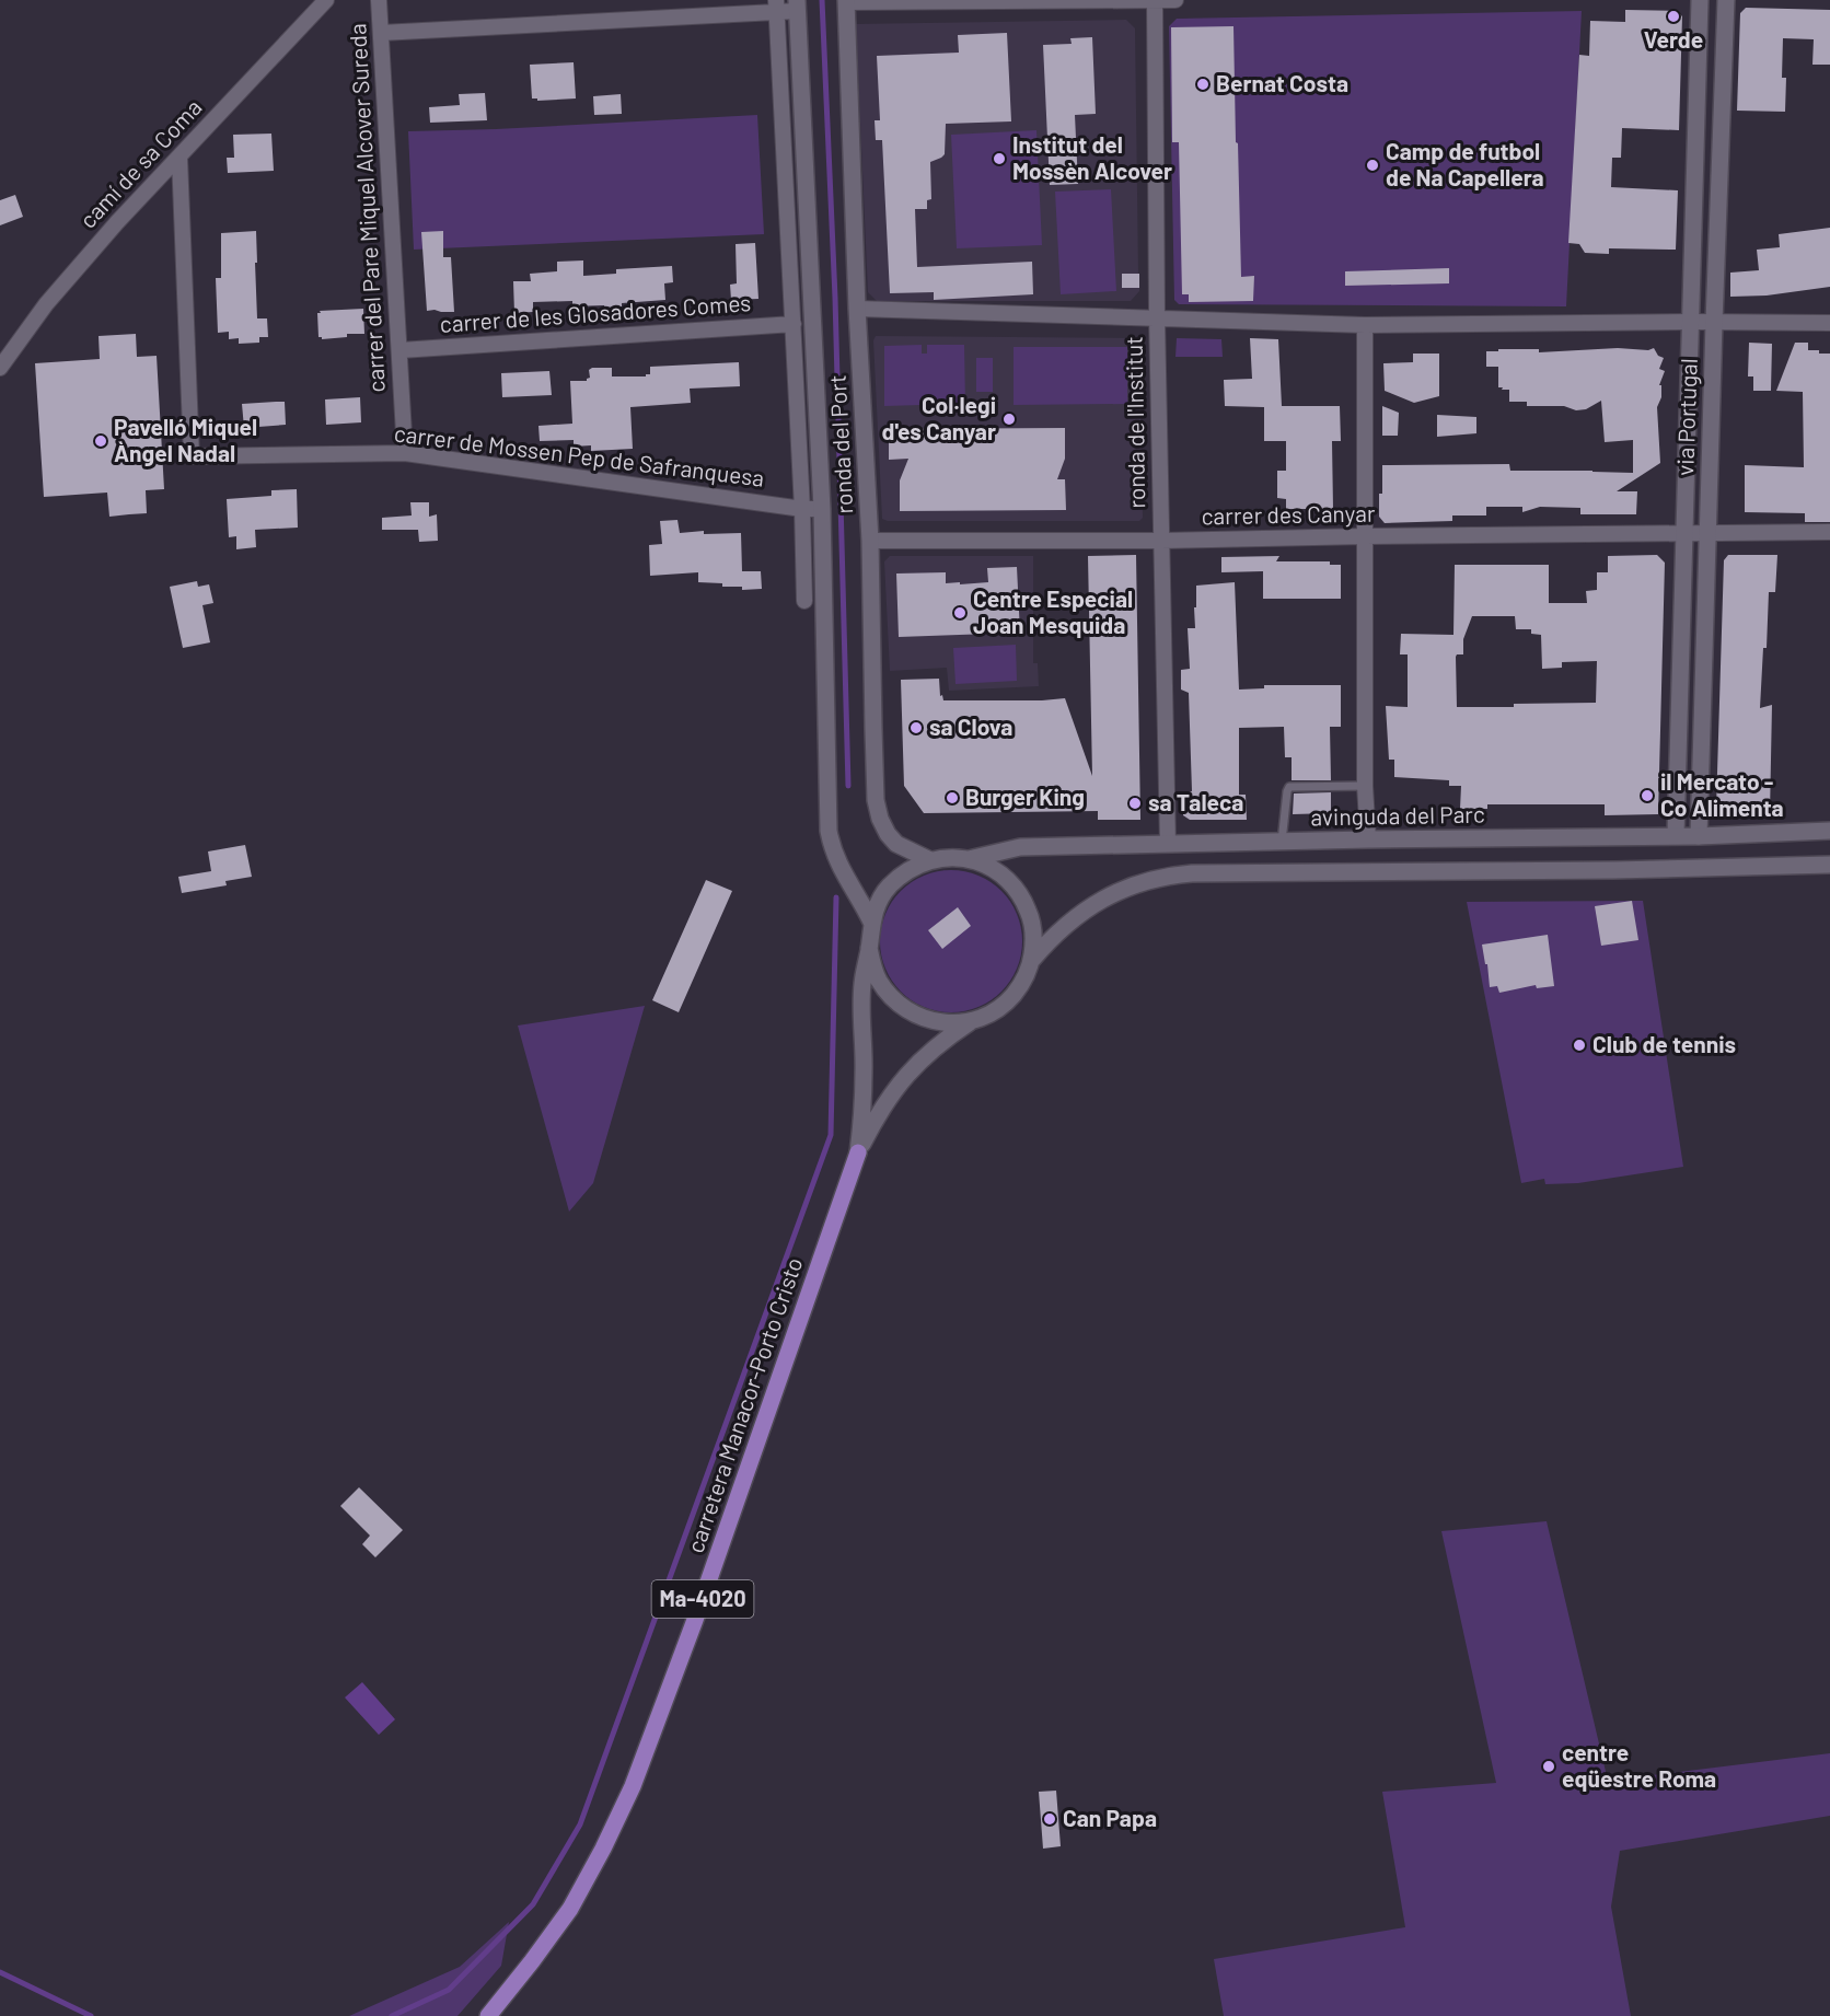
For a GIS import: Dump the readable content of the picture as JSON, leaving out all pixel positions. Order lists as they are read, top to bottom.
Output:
{
  "streets": {
    "main road": [
      "via Portugal",
      "ronda del Port",
      "avinguda del Parc",
      "carretera Manacor-Porto Cristo",
      "Ma-4020"
    ],
    "street": [
      "camí de sa Coma",
      "carrer del Pare Miquel Alcover Sureda",
      "carrer de les Glosadores Comes",
      "ronda de l'Institut",
      "carrer de Mossen Pep de Safranquesa",
      "carrer des Canyar"
    ]
  },
  "crossings": [
    ["camí de sa Coma", "carrer de Mossen Pep de Safranquesa"],
    ["carrer del Pare Miquel Alcover Sureda", "carrer de les Glosadores Comes"],
    ["carrer del Pare Miquel Alcover Sureda", "carrer de Mossen Pep de Safranquesa"],
    ["carrer de les Glosadores Comes", "ronda del Port"],
    ["via Portugal", "carrer des Canyar"],
    ["via Portugal", "avinguda del Parc"],
    ["ronda de l'Institut", "carrer des Canyar"],
    ["ronda de l'Institut", "avinguda del Parc"],
    ["ronda del Port", "carrer de Mossen Pep de Safranquesa"],
    ["ronda del Port", "carrer des Canyar"],
    ["ronda del Port", "avinguda del Parc"],
    ["ronda del Port", "Ma-4020"],
    ["avinguda del Parc", "Ma-4020"],
    ["carretera Manacor-Porto Cristo", "Ma-4020"]
  ],
  "places": [
    "Verde",
    "Bernat Costa",
    "Institut del Mossèn Alcover",
    "Camp de futbol de Na Capellera",
    "Col·legi d'es Canyar",
    "Pavelló Miquel Àngel Nadal",
    "Centre Especial Joan Mesquida",
    "sa Clova",
    "il Mercato - Co Alimenta",
    "Burger King",
    "sa Taleca",
    "Club de tennis",
    "centre eqüestre Roma",
    "Can Papa"
  ]
}
